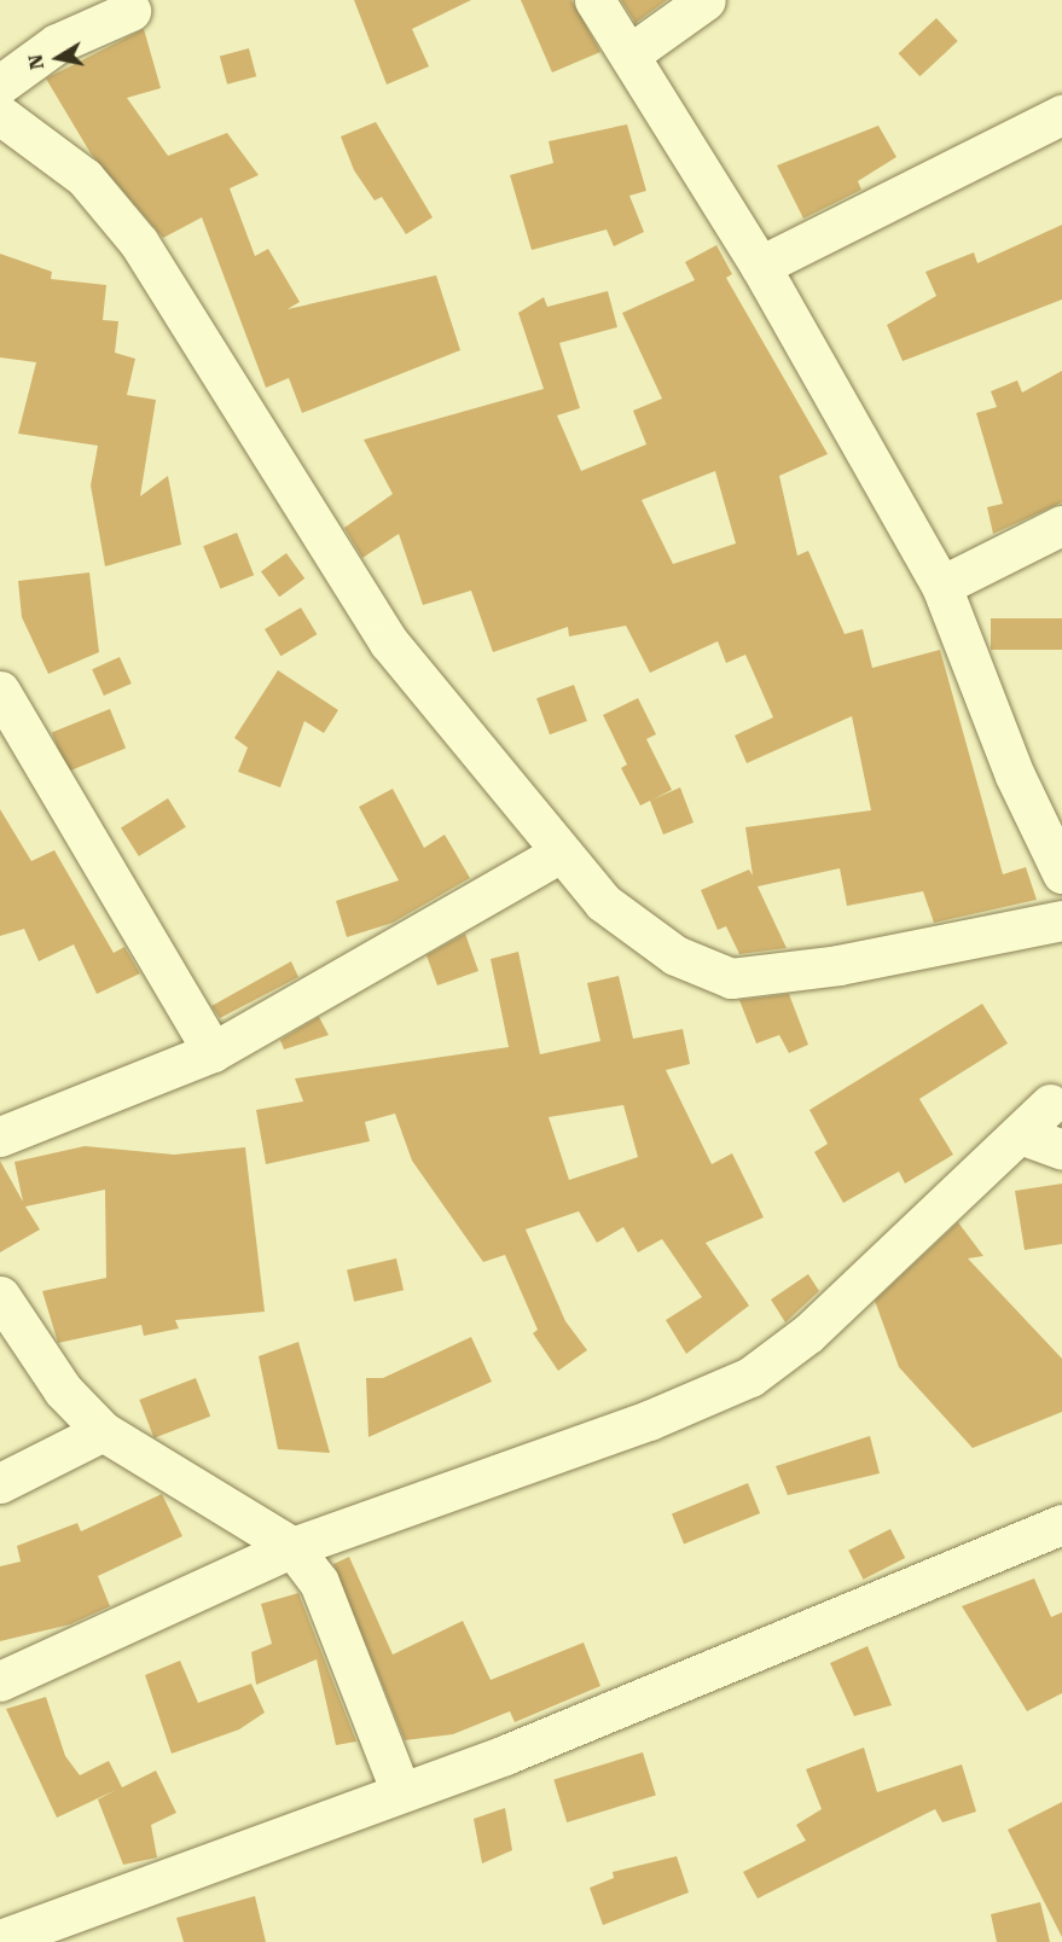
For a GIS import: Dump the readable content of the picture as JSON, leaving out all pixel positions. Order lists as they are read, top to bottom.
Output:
{
  "north": "left"
}
